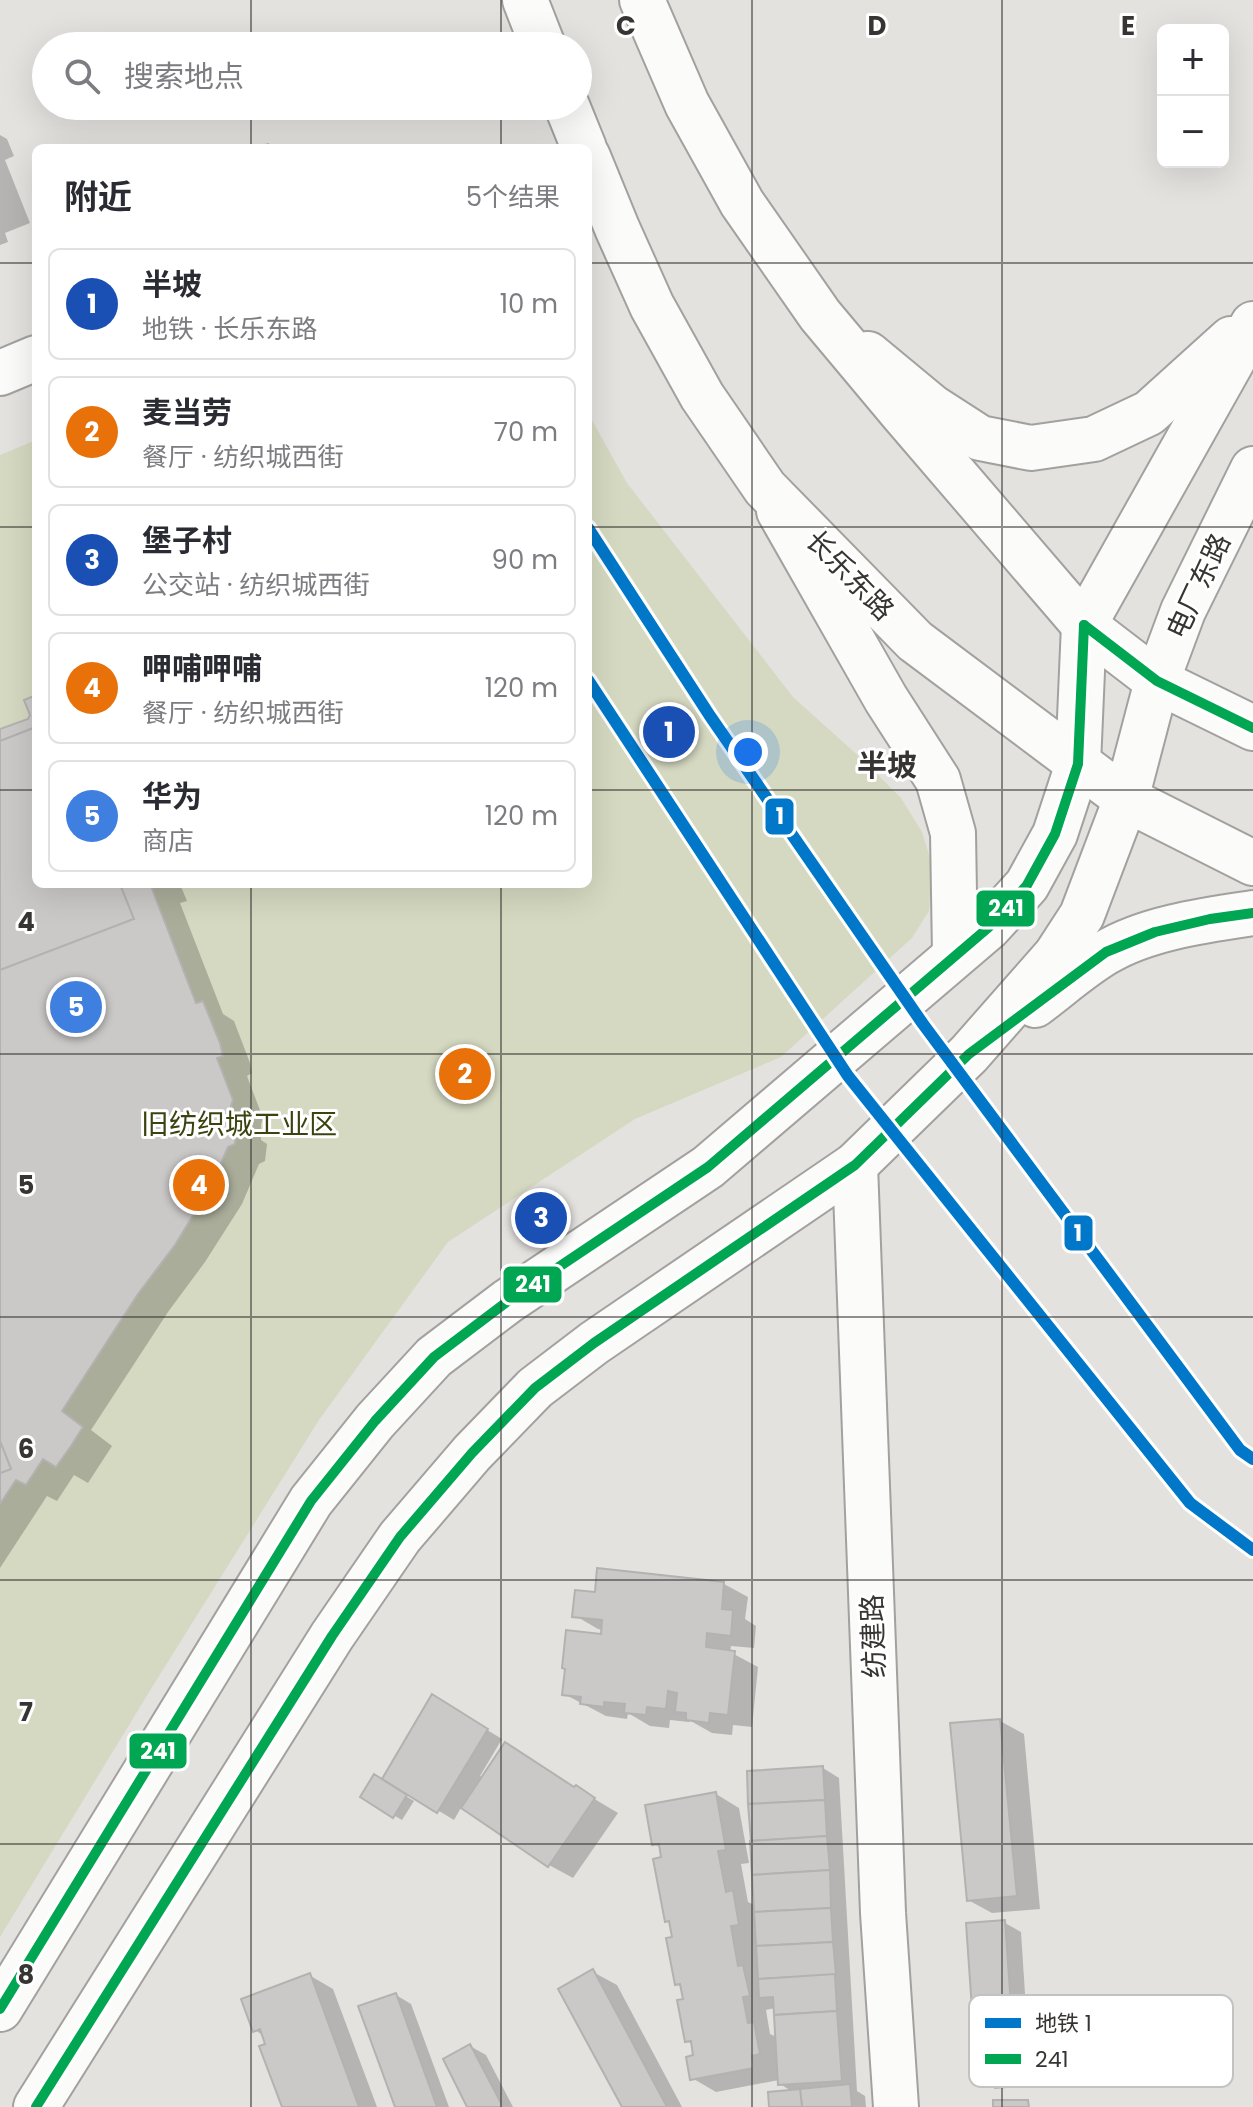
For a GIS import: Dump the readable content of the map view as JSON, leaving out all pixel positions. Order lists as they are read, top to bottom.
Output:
{
  "streets": {
    "main road": ["长乐东路", "电厂东路", "纺建路"]
  },
  "crossings": [
    ["长乐东路", "电厂东路"]
  ],
  "districts": ["半坡"],
  "parks": ["旧纺织城工业区"],
  "lines": ["metro line 1", "transit line 241"],
  "legend": ["地铁 1", "241"],
  "page": {
    "map_buttons": ["+", "−"],
    "search": "搜索地点",
    "heading": ["附近", "5个结果"],
    "list": [
      {
        "mark": "1",
        "name": "半坡",
        "note": "地铁 · 长乐东路",
        "value": "10 m"
      },
      {
        "mark": "2",
        "name": "麦当劳",
        "note": "餐厅 · 纺织城西街",
        "value": "70 m"
      },
      {
        "mark": "3",
        "name": "堡子村",
        "note": "公交站 · 纺织城西街",
        "value": "90 m"
      },
      {
        "mark": "4",
        "name": "呷哺呷哺",
        "note": "餐厅 · 纺织城西街",
        "value": "120 m"
      },
      {
        "mark": "5",
        "name": "华为",
        "note": "商店",
        "value": "120 m"
      }
    ],
    "pins": [
      "1",
      "5",
      "2",
      "4",
      "3"
    ]
  },
  "grid": {
    "columns": ["C", "D", "E"],
    "rows": [
      "4",
      "5",
      "6",
      "7",
      "8"
    ]
  }
}
